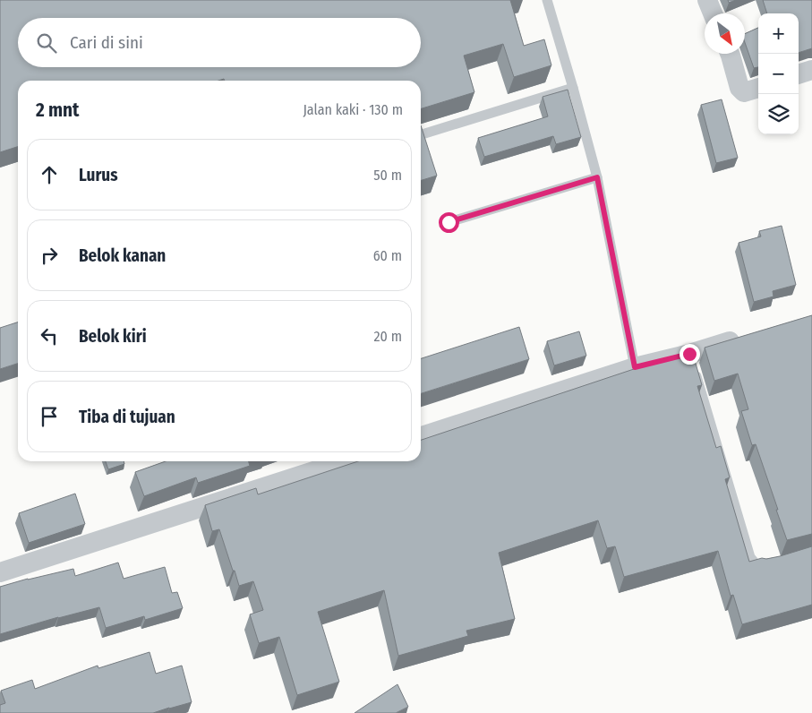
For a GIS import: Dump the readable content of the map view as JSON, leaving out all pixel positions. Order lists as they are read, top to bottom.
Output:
{
  "north": "bottom right",
  "page": {
    "map_buttons": ["+", "−"],
    "search": "Cari di sini",
    "heading": ["2 mnt", "Jalan kaki · 130 m"],
    "list": [
      ["Lurus", "50 m"],
      ["Belok kanan", "60 m"],
      ["Belok kiri", "20 m"],
      "Tiba di tujuan"
    ]
  }
}
